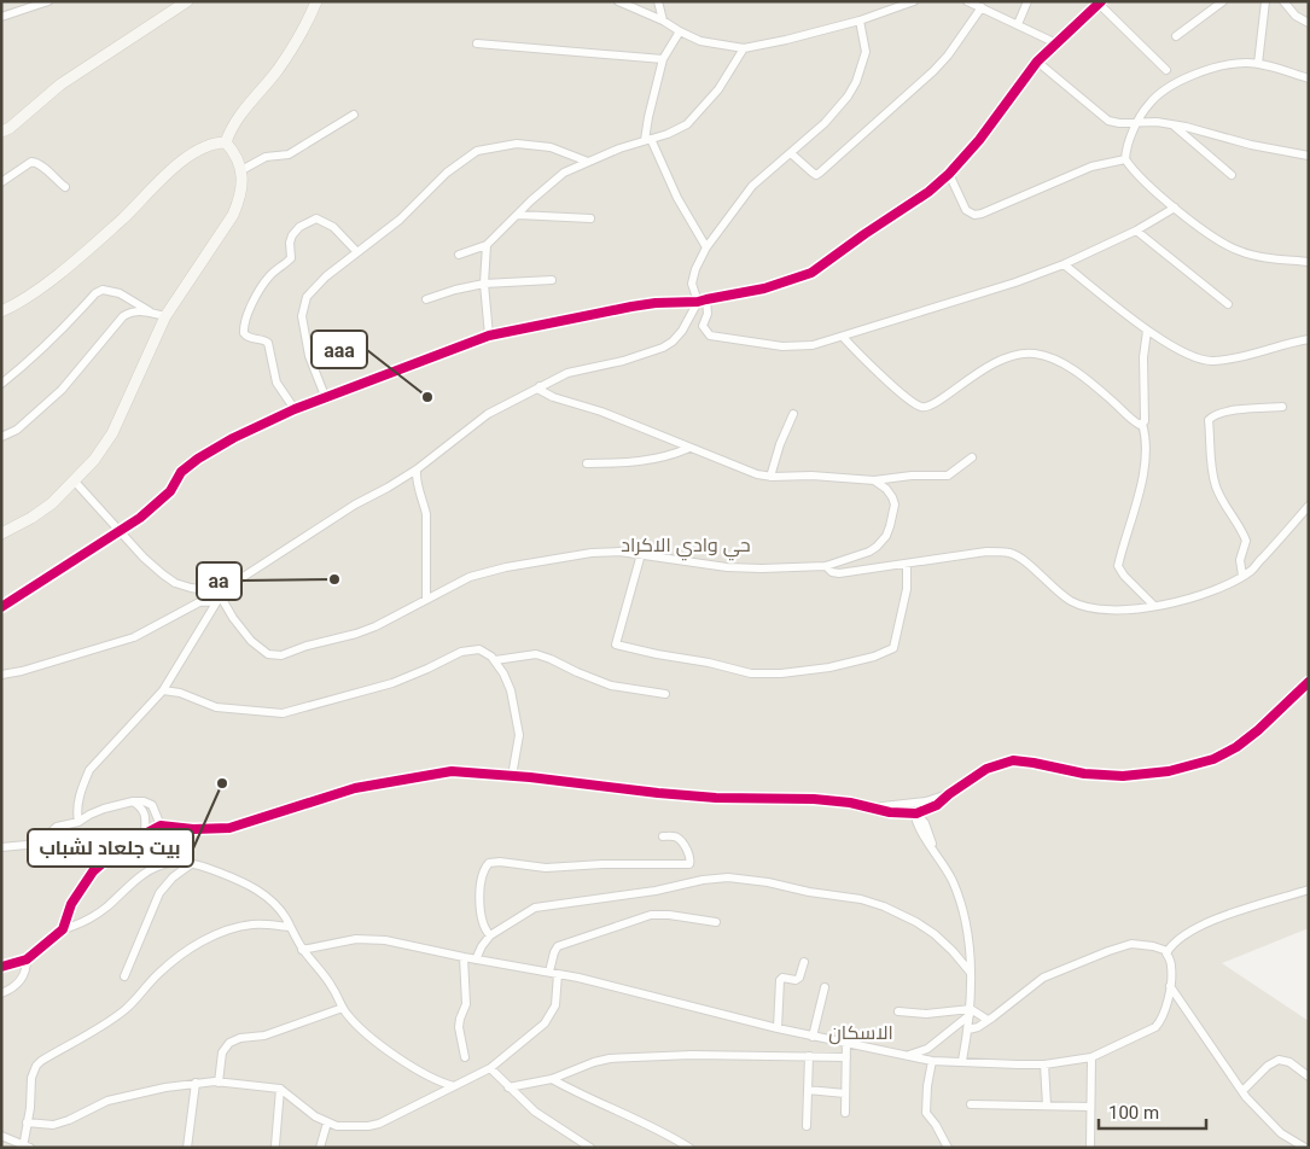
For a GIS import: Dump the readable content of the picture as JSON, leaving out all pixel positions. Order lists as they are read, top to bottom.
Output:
{
  "districts": ["حي وادي الاكراد", "الاسكان"],
  "places": ["aaa", "aa", "بيت جلعاد لشباب"],
  "scale_bar": "100 m"
}
